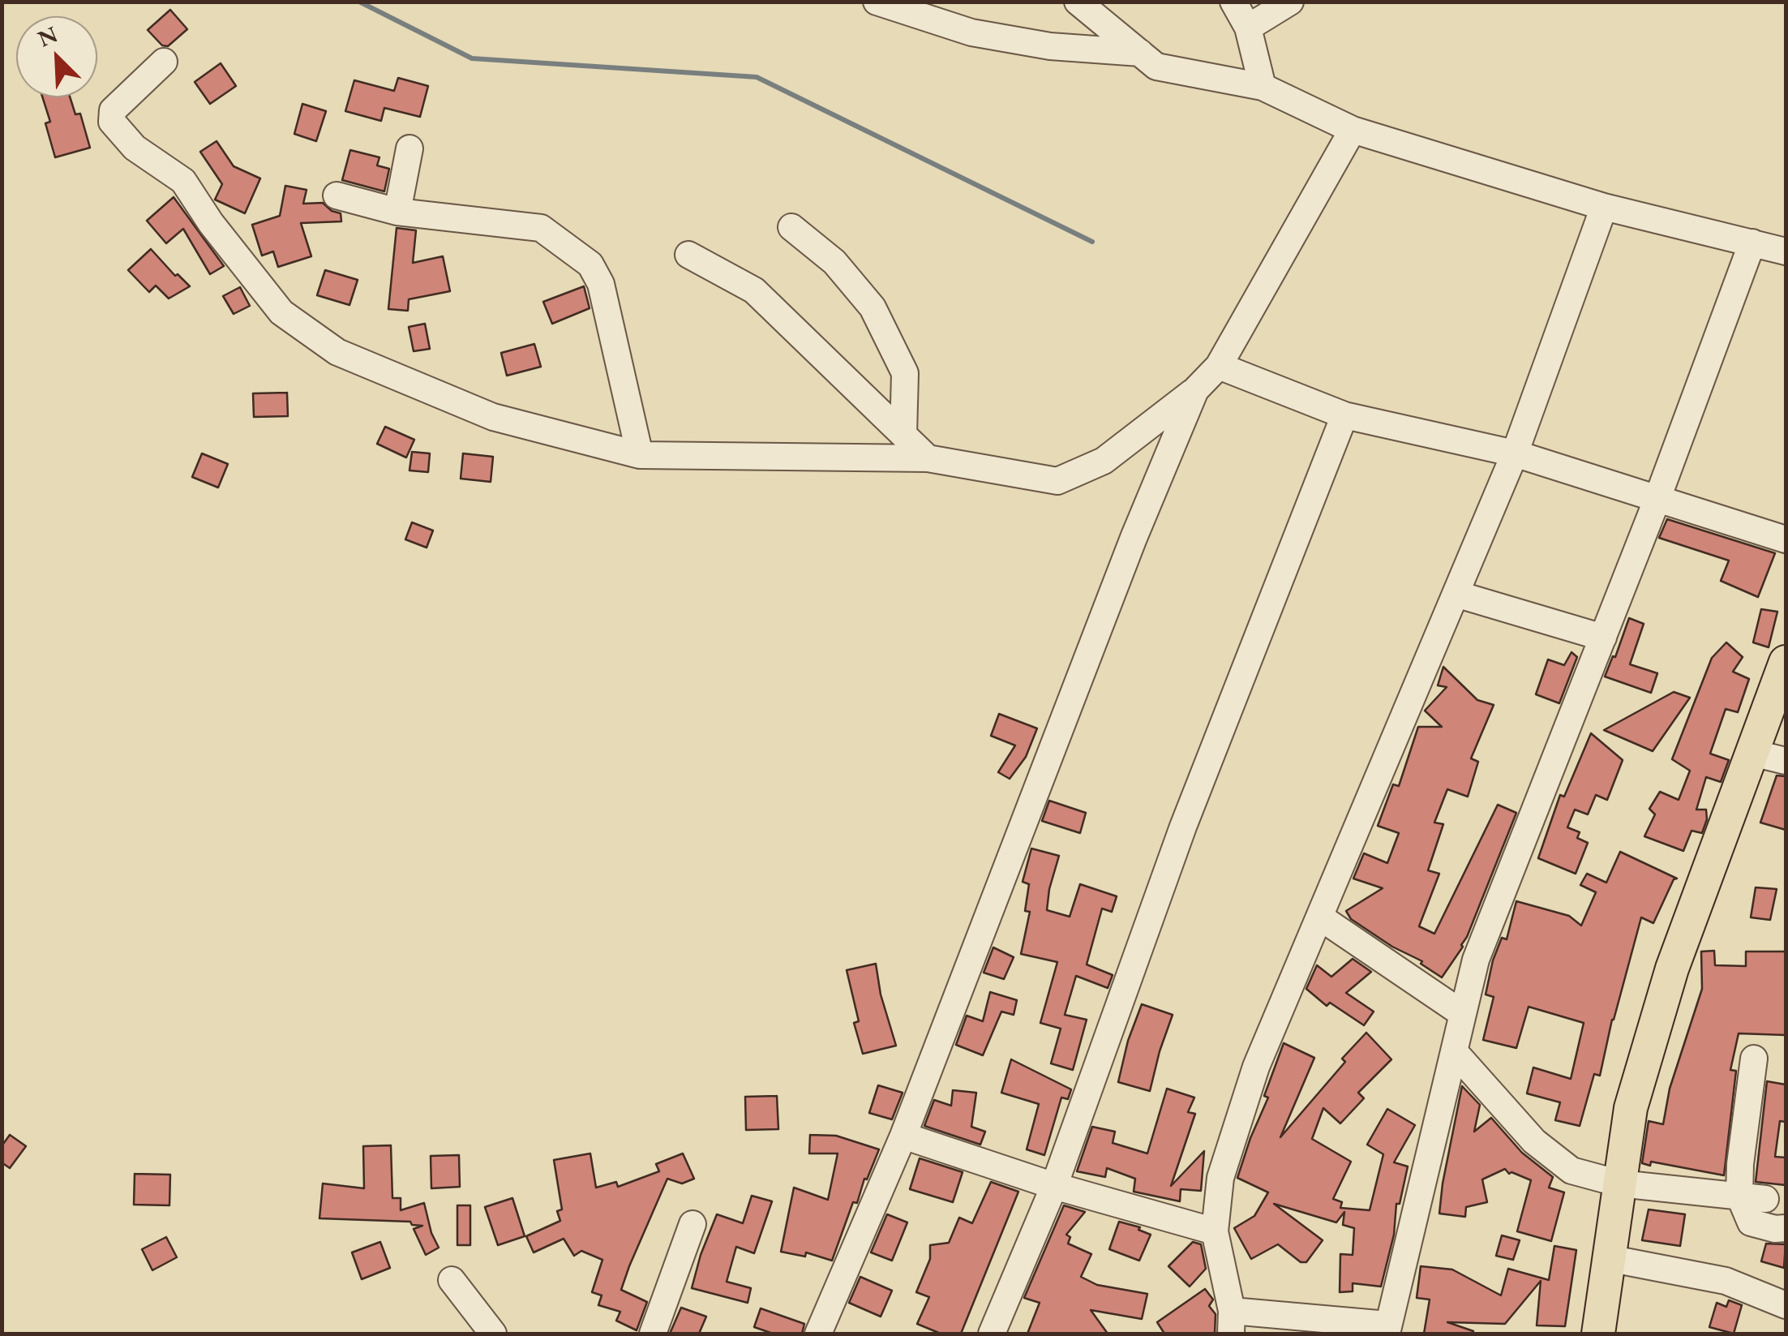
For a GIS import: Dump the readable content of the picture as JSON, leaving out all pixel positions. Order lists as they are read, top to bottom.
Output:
{
  "north": "top left"
}
